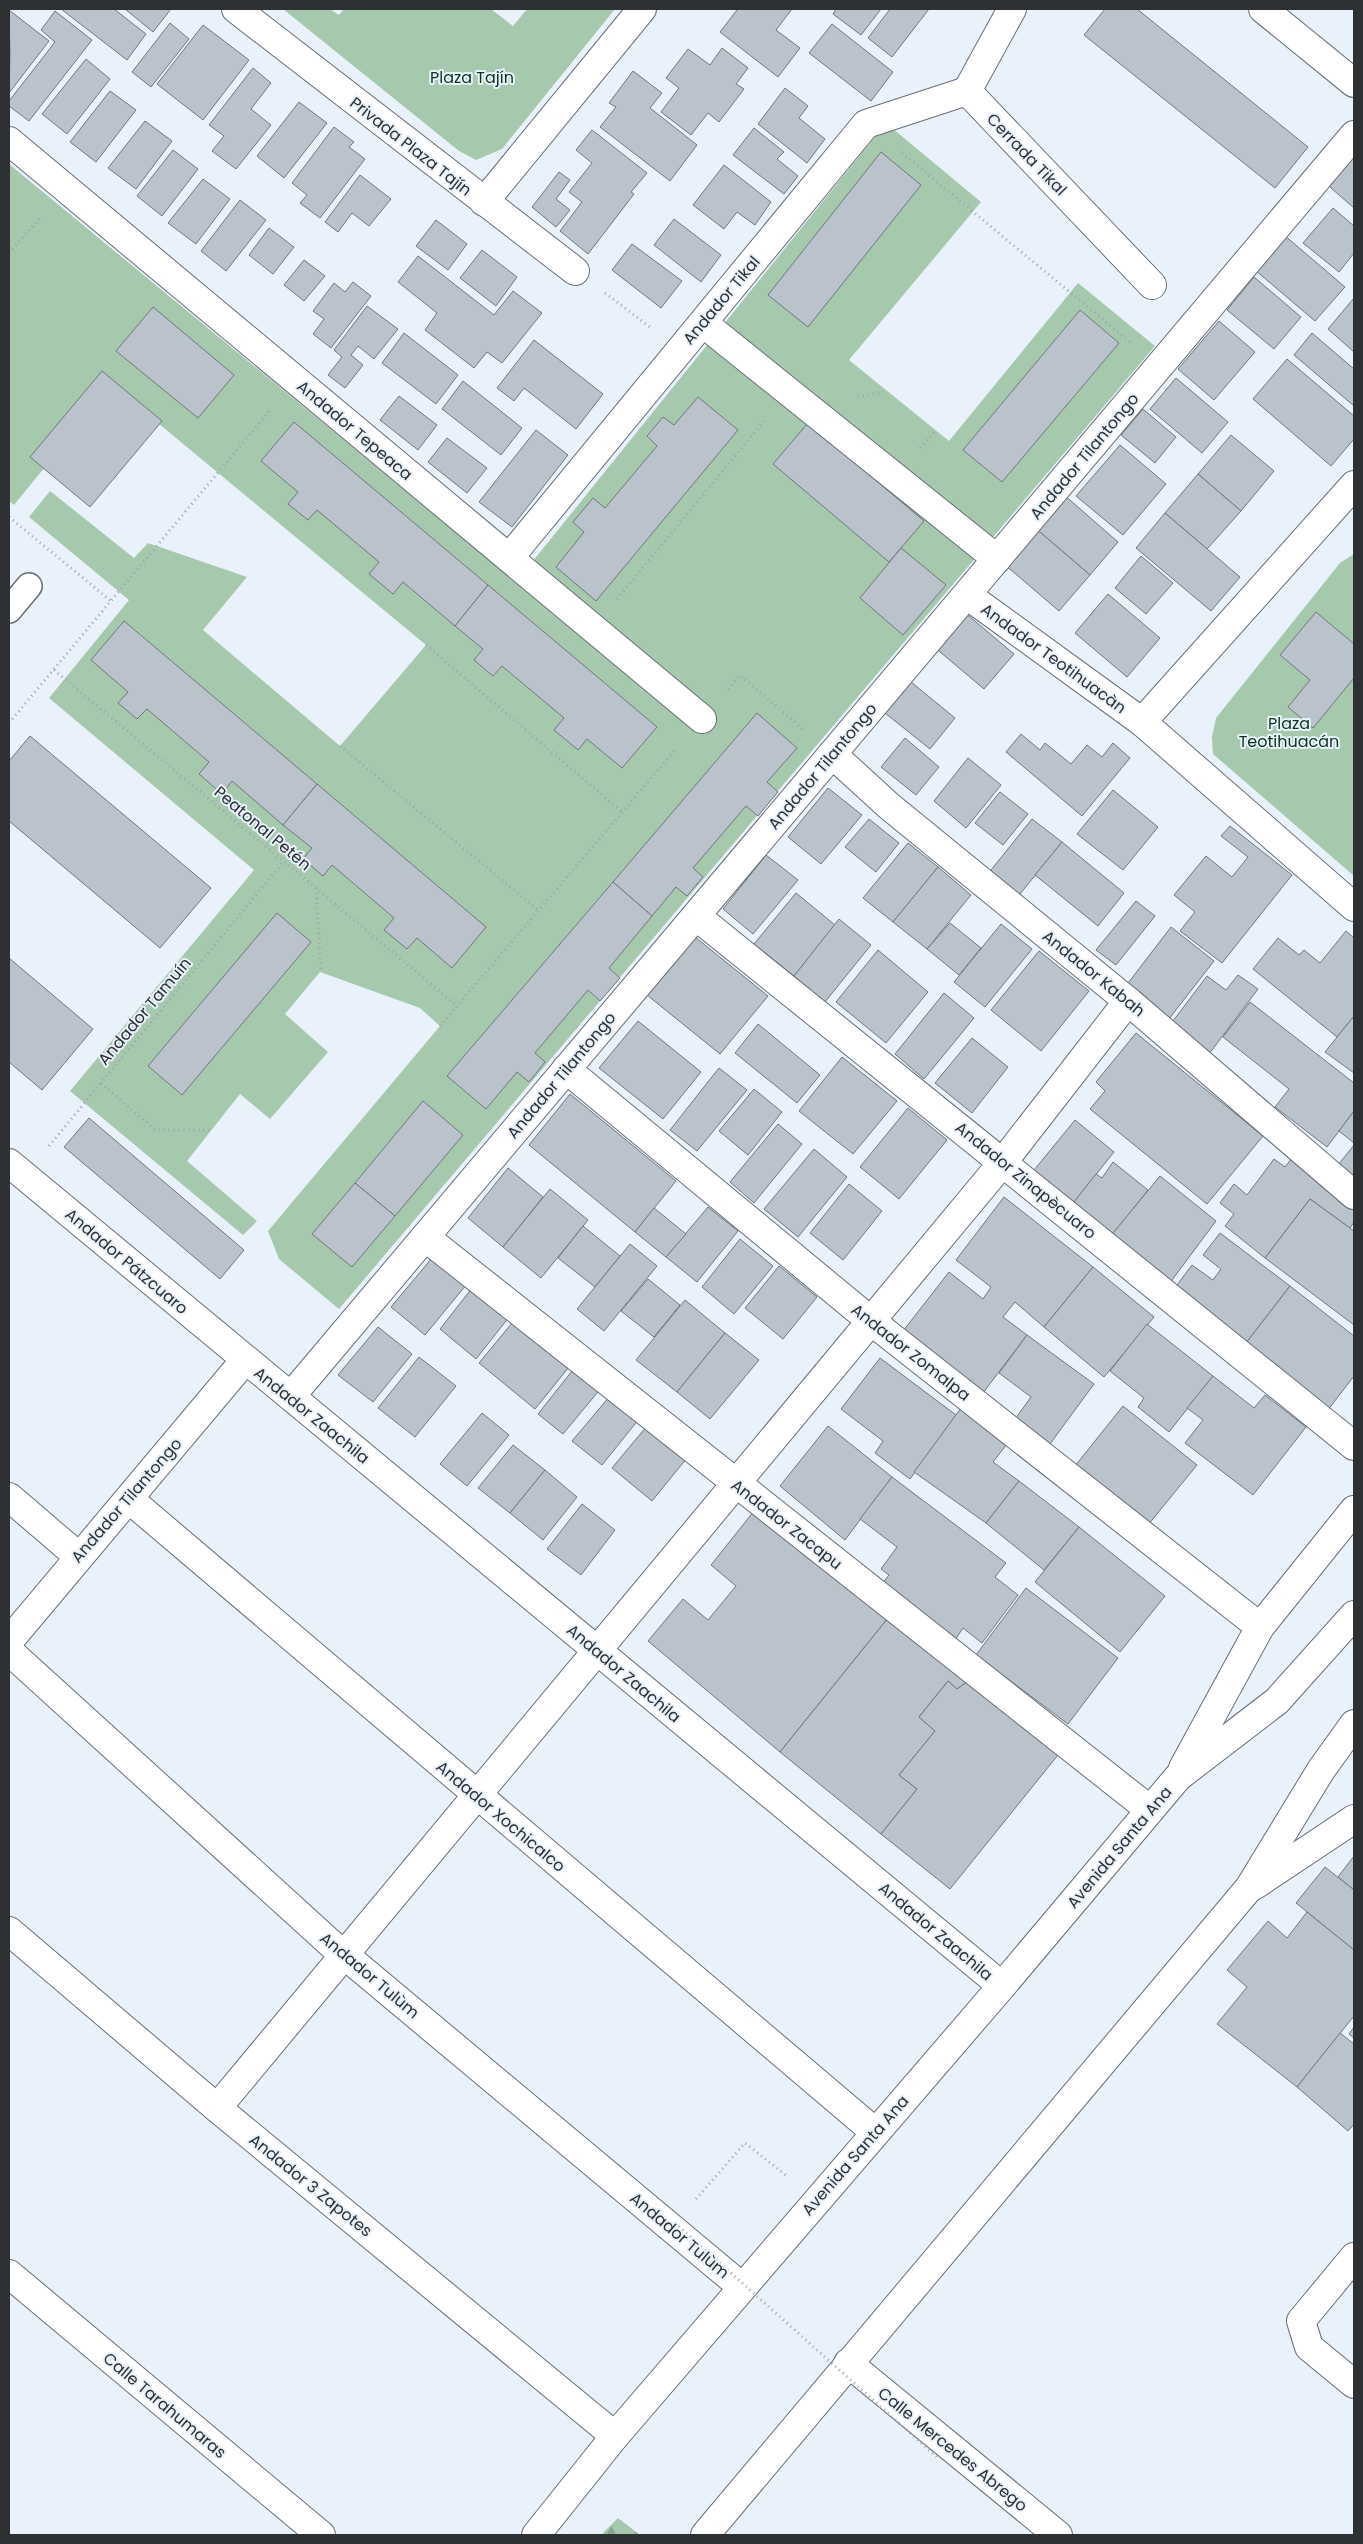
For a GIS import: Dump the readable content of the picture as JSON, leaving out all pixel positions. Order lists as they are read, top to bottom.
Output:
{
  "streets": {
    "street": [
      "Privada Plaza Tajín",
      "Cerrada Tikal",
      "Andador Tikal",
      "Andador Tepeaca",
      "Andador Tilantongo",
      "Andador Teotihuacàn",
      "Andador Kabah",
      "Andador Zinapècuaro",
      "Andador Pátzcuaro",
      "Andador Zomalpa",
      "Andador Zaachila",
      "Andador Zacapu",
      "Andador Xochicalco",
      "Avenida Santa Ana",
      "Andador Tulùm",
      "Andador 3 Zapotes",
      "Calle Tarahumaras",
      "Calle Mercedes Abrego"
    ],
    "path": ["Peatonal Petén", "Andador Tamuín"]
  },
  "crossings": [
    ["Andador Tikal", "Andador Tepeaca"],
    ["Andador Tilantongo", "Andador Teotihuacàn"],
    ["Andador Tilantongo", "Andador Kabah"],
    ["Andador Tilantongo", "Andador Zinapècuaro"],
    ["Andador Tilantongo", "Andador Pátzcuaro"],
    ["Andador Tilantongo", "Andador Zomalpa"],
    ["Andador Tilantongo", "Andador Zaachila"],
    ["Andador Tilantongo", "Andador Zacapu"],
    ["Andador Tilantongo", "Andador Xochicalco"],
    ["Peatonal Petén", "Andador Tamuín"],
    ["Andador Tamuín", "Andador Pátzcuaro"],
    ["Andador Pátzcuaro", "Andador Zaachila"],
    ["Andador Zomalpa", "Avenida Santa Ana"],
    ["Andador Zaachila", "Avenida Santa Ana"],
    ["Andador Zacapu", "Avenida Santa Ana"],
    ["Andador Xochicalco", "Avenida Santa Ana"],
    ["Avenida Santa Ana", "Andador Tulùm"],
    ["Avenida Santa Ana", "Andador 3 Zapotes"]
  ],
  "parks": ["Plaza Tajín", "Plaza Teotihuacán"]
}
